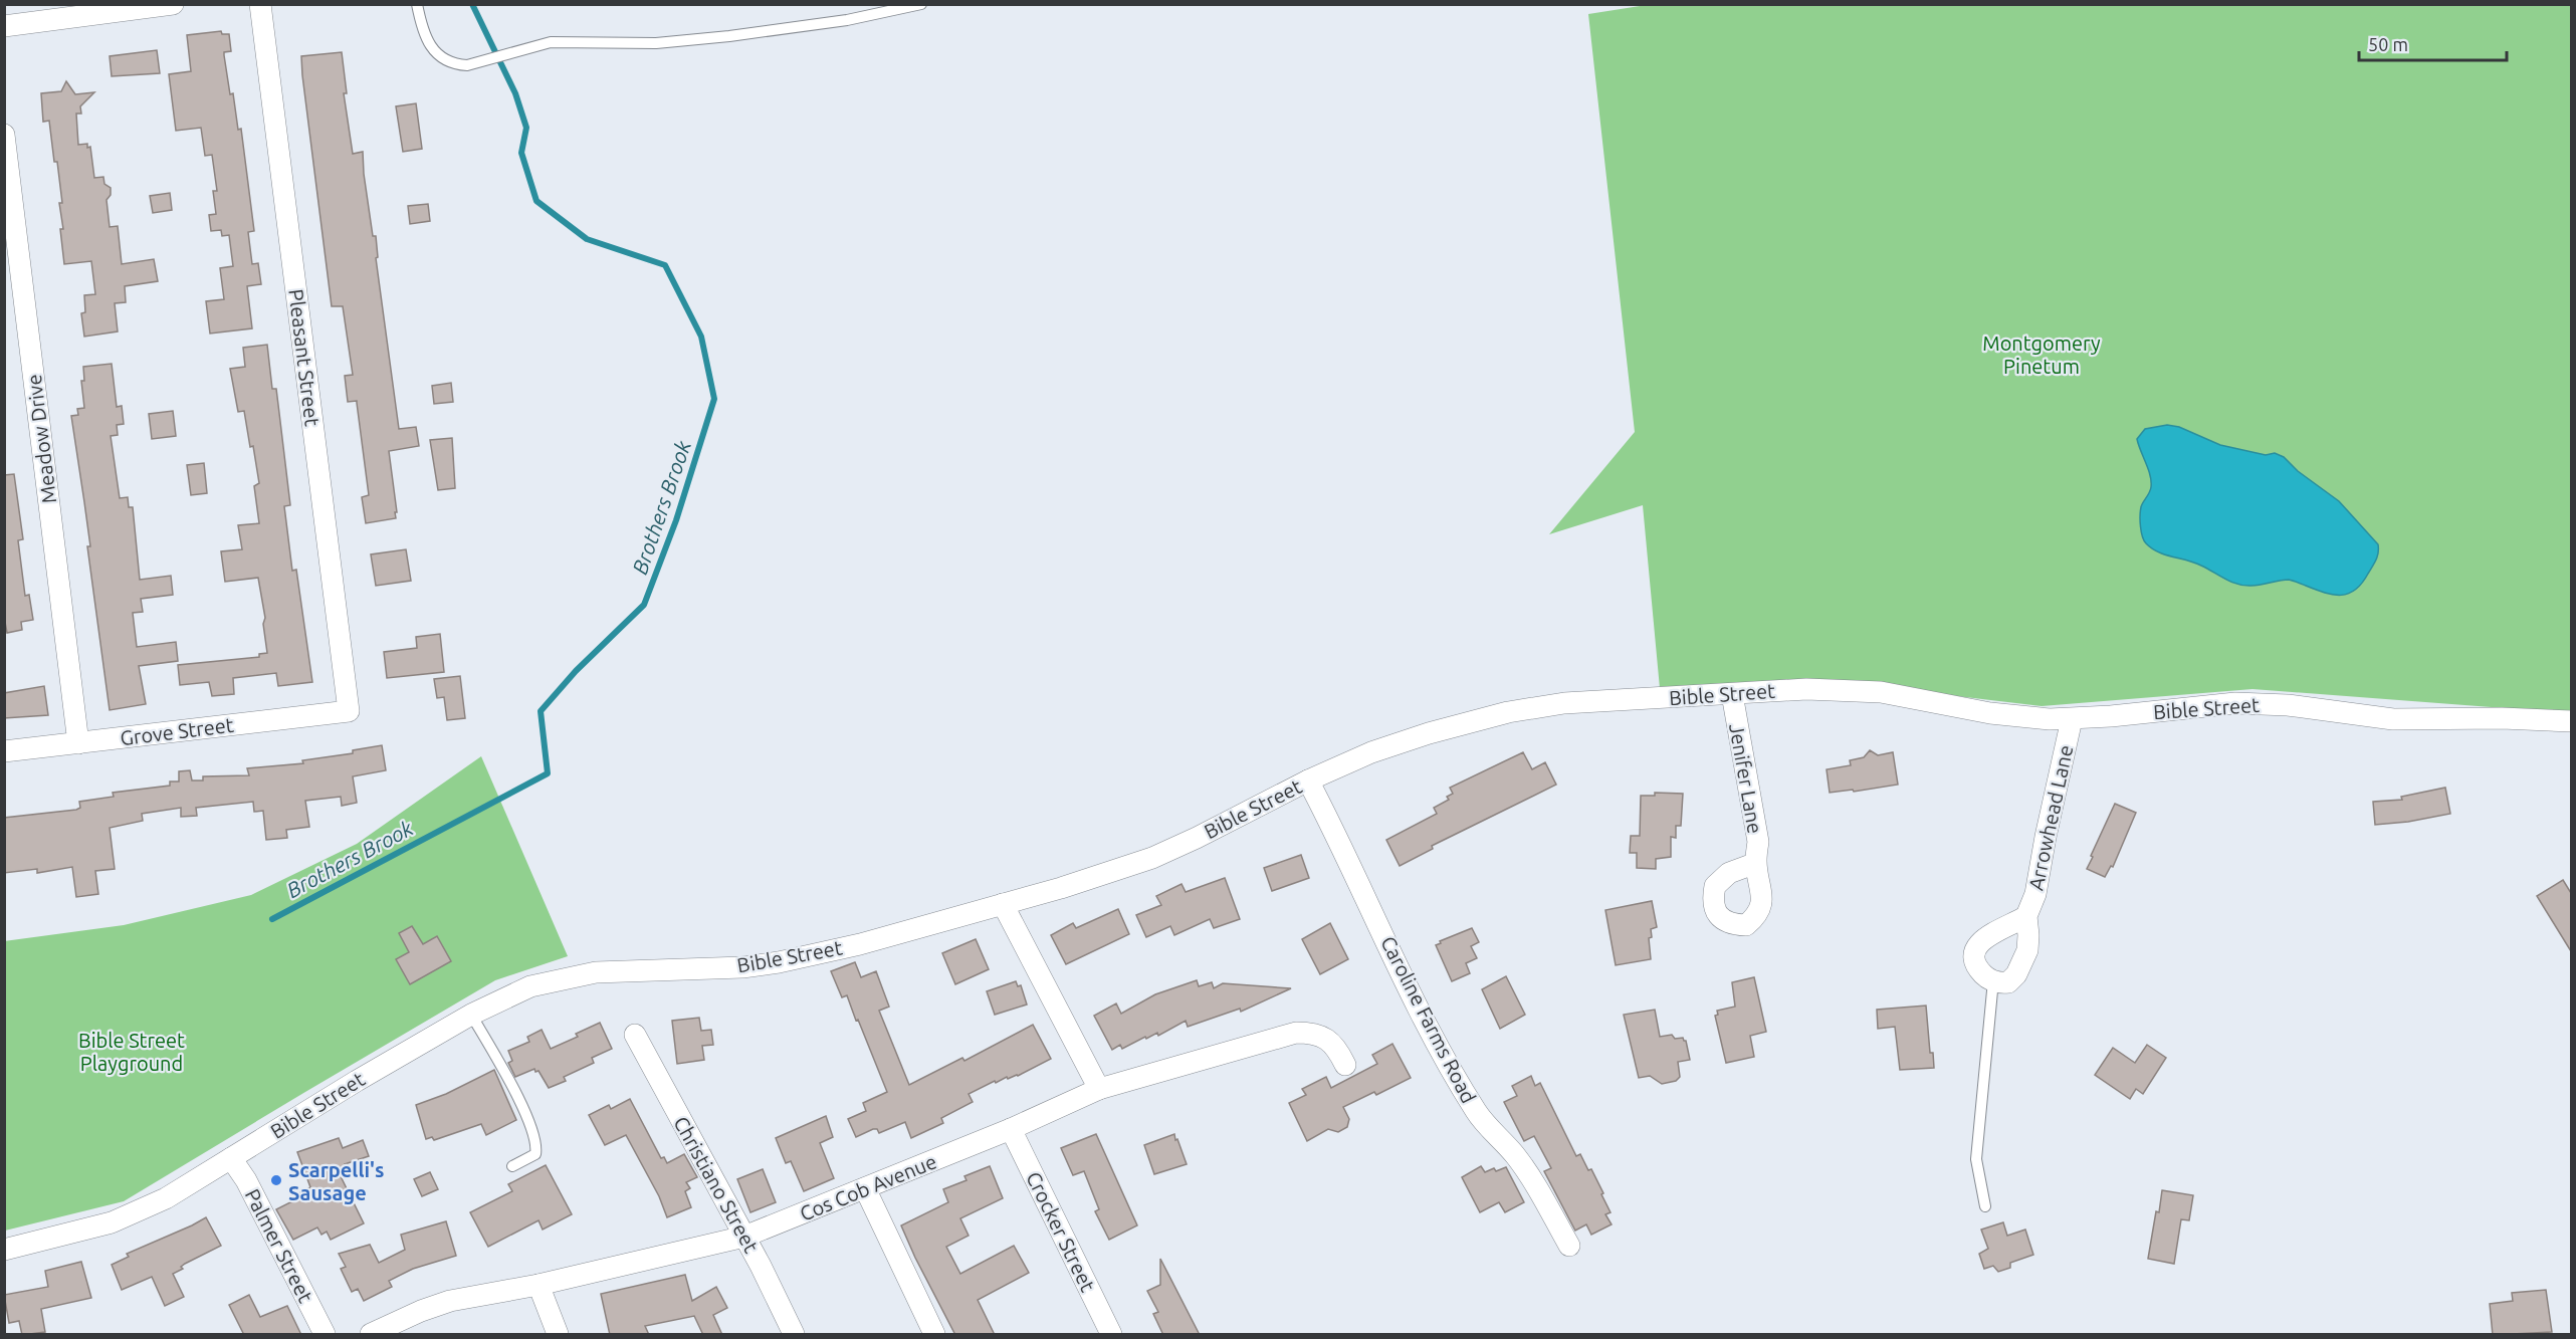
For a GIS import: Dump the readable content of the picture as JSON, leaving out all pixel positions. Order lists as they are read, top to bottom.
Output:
{
  "streets": {
    "street": [
      "Pleasant Street",
      "Meadow Drive",
      "Bible Street",
      "Grove Street",
      "Jenifer Lane",
      "Arrowhead Lane",
      "Caroline Farms Road",
      "Christiano Street",
      "Cos Cob Avenue",
      "Crocker Street",
      "Palmer Street"
    ]
  },
  "crossings": [
    ["Pleasant Street", "Grove Street"],
    ["Meadow Drive", "Grove Street"],
    ["Bible Street", "Jenifer Lane"],
    ["Bible Street", "Arrowhead Lane"],
    ["Bible Street", "Caroline Farms Road"],
    ["Bible Street", "Palmer Street"],
    ["Christiano Street", "Cos Cob Avenue"],
    ["Cos Cob Avenue", "Crocker Street"]
  ],
  "water": ["Brothers Brook"],
  "parks": ["Montgomery Pinetum", "Bible Street Playground"],
  "places": ["Scarpelli's Sausage"],
  "scale_bar": "50 m"
}
